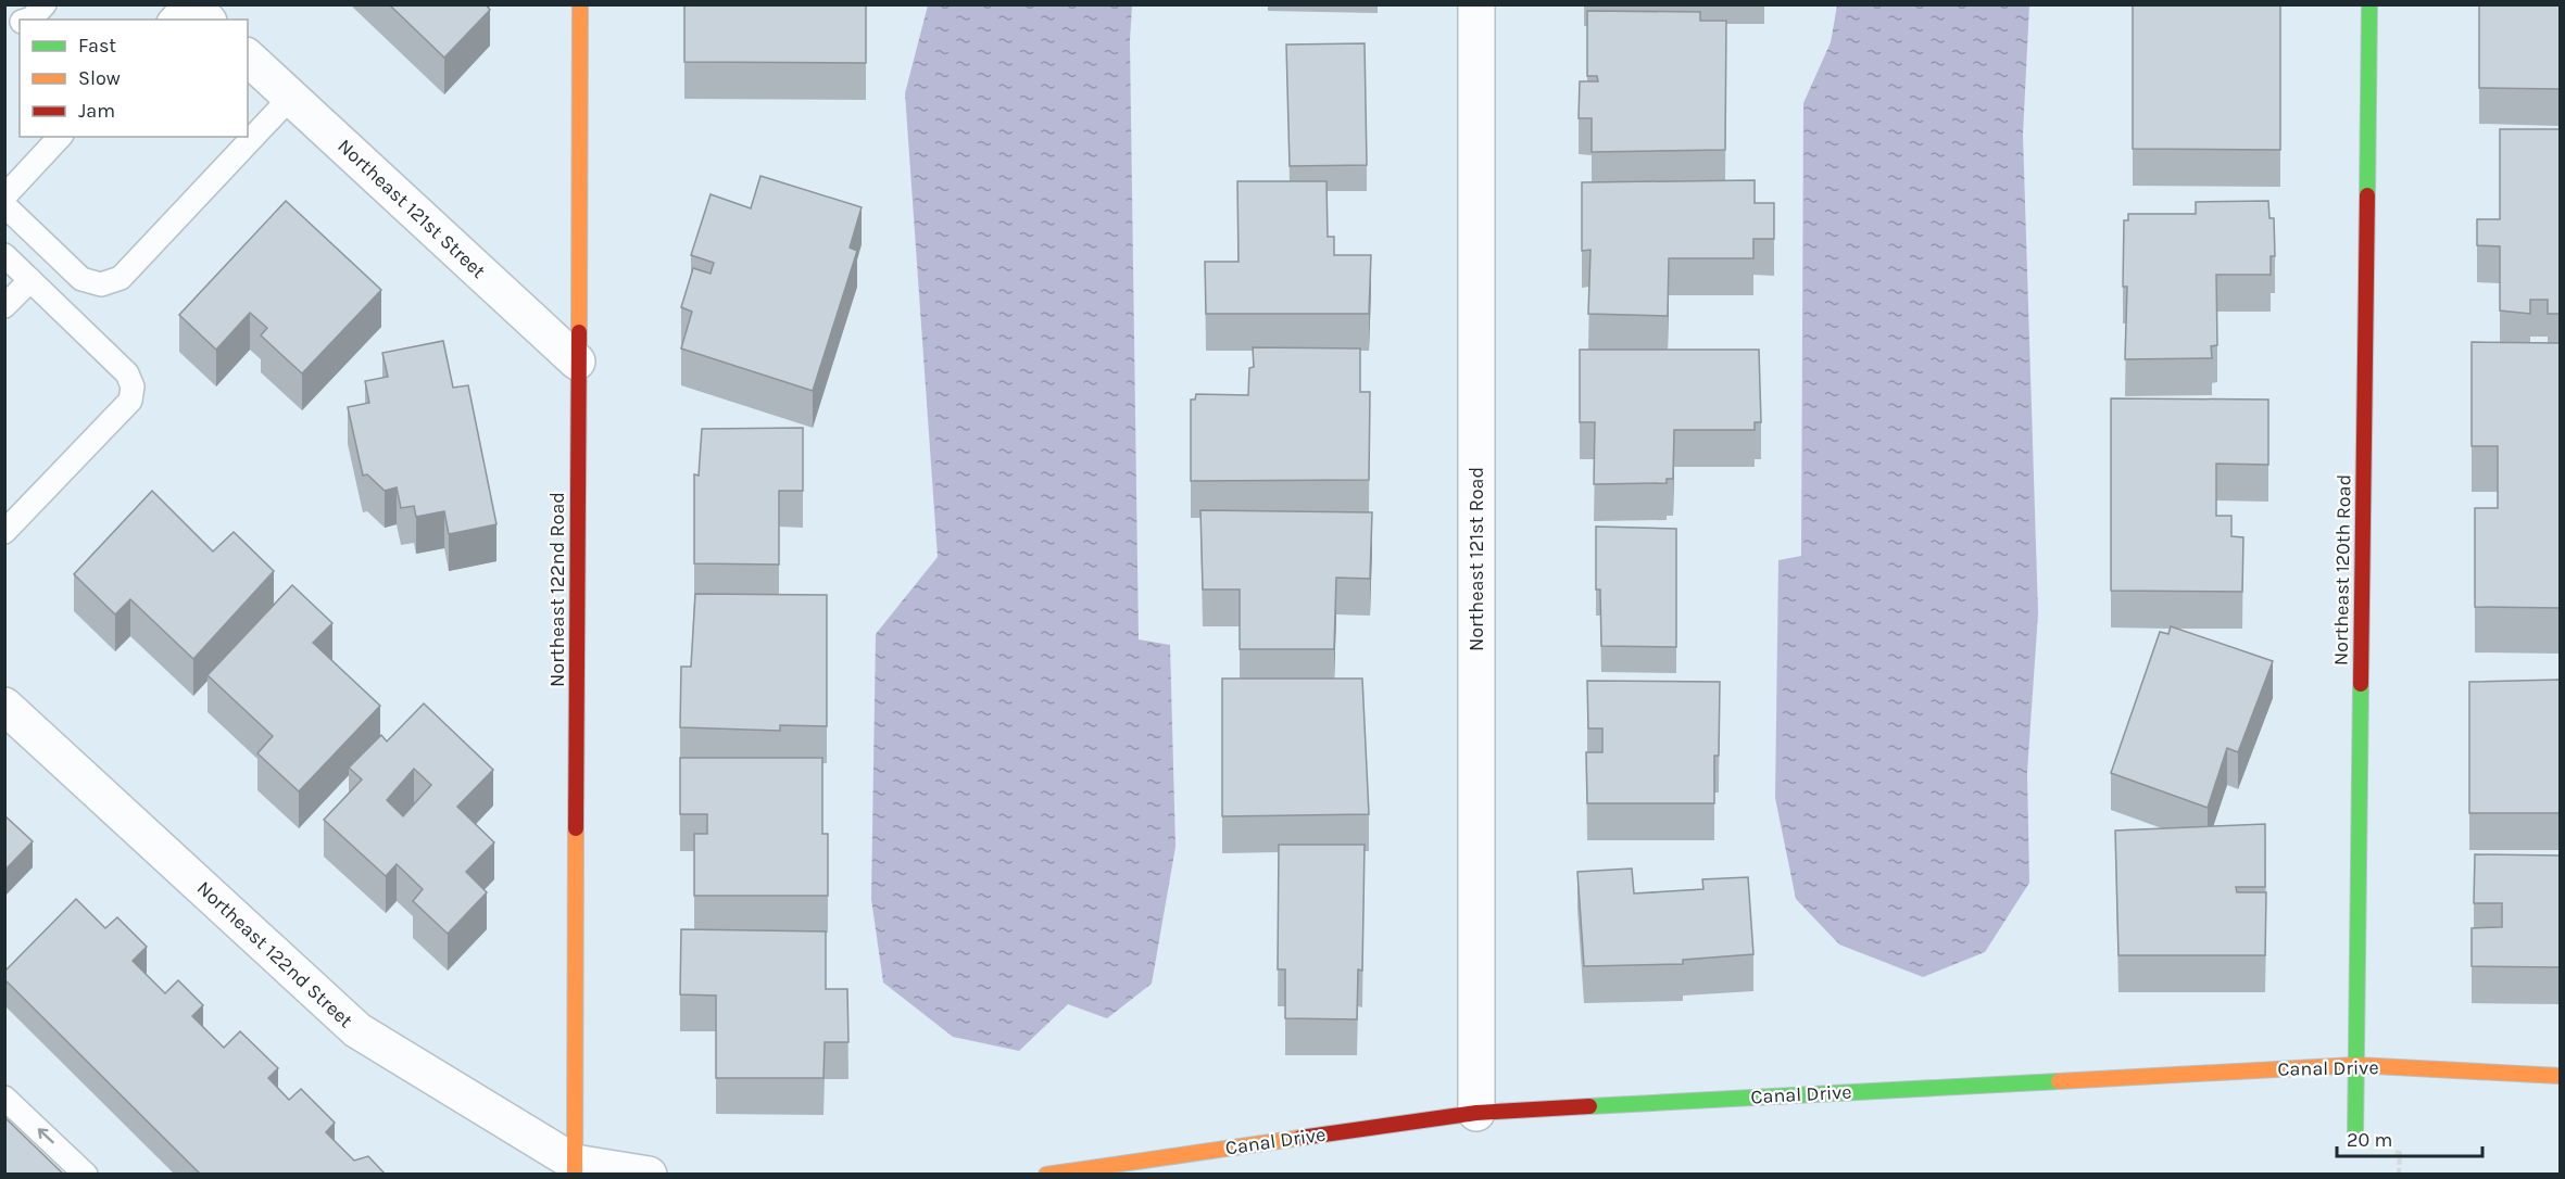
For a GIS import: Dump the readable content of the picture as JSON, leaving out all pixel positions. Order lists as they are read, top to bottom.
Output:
{
  "streets": {
    "street": [
      "Northeast 121st Street",
      "Northeast 121st Road",
      "Northeast 120th Road",
      "Northeast 122nd Road",
      "Northeast 122nd Street",
      "Canal Drive"
    ]
  },
  "crossings": [
    ["Northeast 121st Street", "Northeast 122nd Road"],
    ["Northeast 121st Road", "Canal Drive"],
    ["Northeast 120th Road", "Canal Drive"],
    ["Northeast 122nd Road", "Northeast 122nd Street"]
  ],
  "legend": ["Fast", "Slow", "Jam"],
  "scale_bar": "20 m"
}
